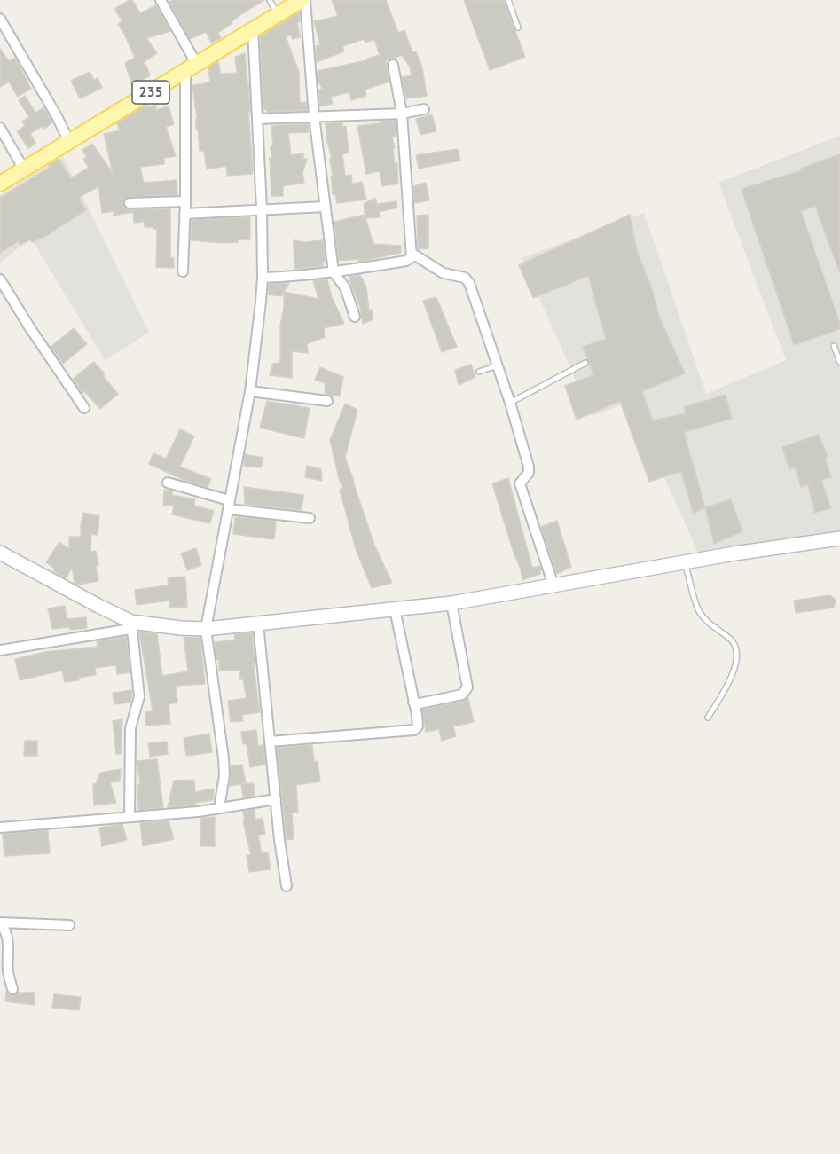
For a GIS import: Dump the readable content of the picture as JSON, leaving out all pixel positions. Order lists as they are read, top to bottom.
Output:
{
  "streets": {
    "main road": ["235"]
  }
}
